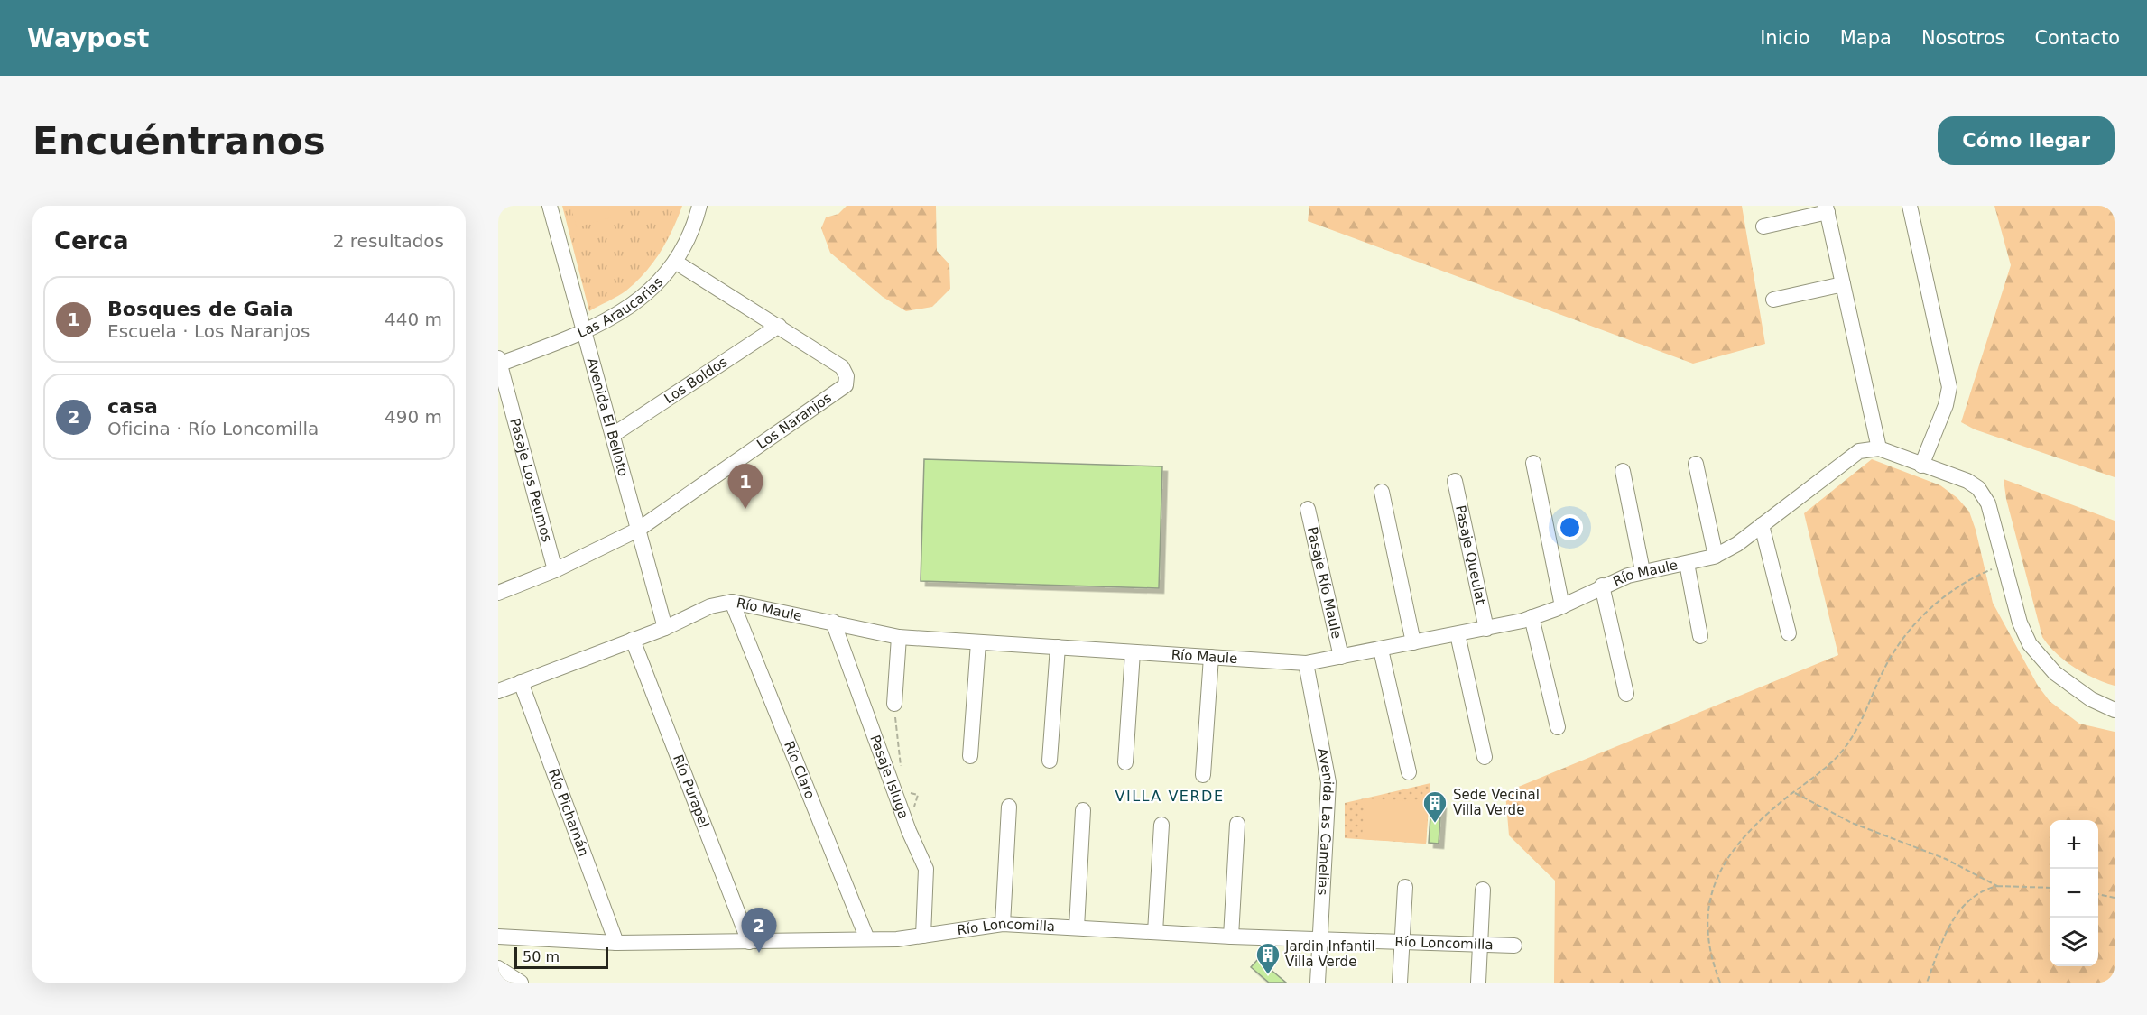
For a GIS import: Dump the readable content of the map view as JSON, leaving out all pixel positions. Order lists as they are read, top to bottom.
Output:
{
  "streets": {
    "street": [
      "Las Araucarias",
      "Los Boldos",
      "Avenida El Belloto",
      "Los Naranjos",
      "Pasaje Los Peumos",
      "Pasaje Queulat",
      "Río Maule",
      "Pasaje Río Maule",
      "Río Claro",
      "Pasaje Isluga",
      "Río Purapel",
      "Río Pichamán",
      "Avenida Las Camelias",
      "Río Loncomilla"
    ]
  },
  "crossings": [
    ["Las Araucarias", "Avenida El Belloto"],
    ["Las Araucarias", "Los Naranjos"],
    ["Las Araucarias", "Pasaje Los Peumos"],
    ["Los Boldos", "Avenida El Belloto"],
    ["Los Boldos", "Los Naranjos"],
    ["Avenida El Belloto", "Los Naranjos"],
    ["Avenida El Belloto", "Río Maule"],
    ["Los Naranjos", "Pasaje Los Peumos"],
    ["Pasaje Queulat", "Río Maule"],
    ["Río Maule", "Pasaje Río Maule"],
    ["Río Maule", "Río Claro"],
    ["Río Maule", "Pasaje Isluga"],
    ["Río Maule", "Río Purapel"],
    ["Río Maule", "Río Pichamán"],
    ["Río Maule", "Avenida Las Camelias"],
    ["Río Claro", "Río Loncomilla"],
    ["Pasaje Isluga", "Río Loncomilla"],
    ["Río Purapel", "Río Loncomilla"],
    ["Río Pichamán", "Río Loncomilla"],
    ["Avenida Las Camelias", "Río Loncomilla"]
  ],
  "districts": ["VILLA VERDE"],
  "places": {
    "building": ["Sede Vecinal Villa Verde", "Jardin Infantil Villa Verde"]
  },
  "scale_bar": "50 m",
  "page": {
    "header": "Waypost",
    "nav": [
      "Inicio",
      "Mapa",
      "Nosotros",
      "Contacto"
    ],
    "buttons": "Cómo llegar",
    "title": "Encuéntranos",
    "heading": ["Cerca", "2 resultados"],
    "list": [
      {
        "mark": "1",
        "name": "Bosques de Gaia",
        "note": "Escuela · Los Naranjos",
        "value": "440 m"
      },
      {
        "mark": "2",
        "name": "casa",
        "note": "Oficina · Río Loncomilla",
        "value": "490 m"
      }
    ],
    "pins": ["1", "2"],
    "map_buttons": ["+", "−"],
    "scale": "50 m"
  }
}
